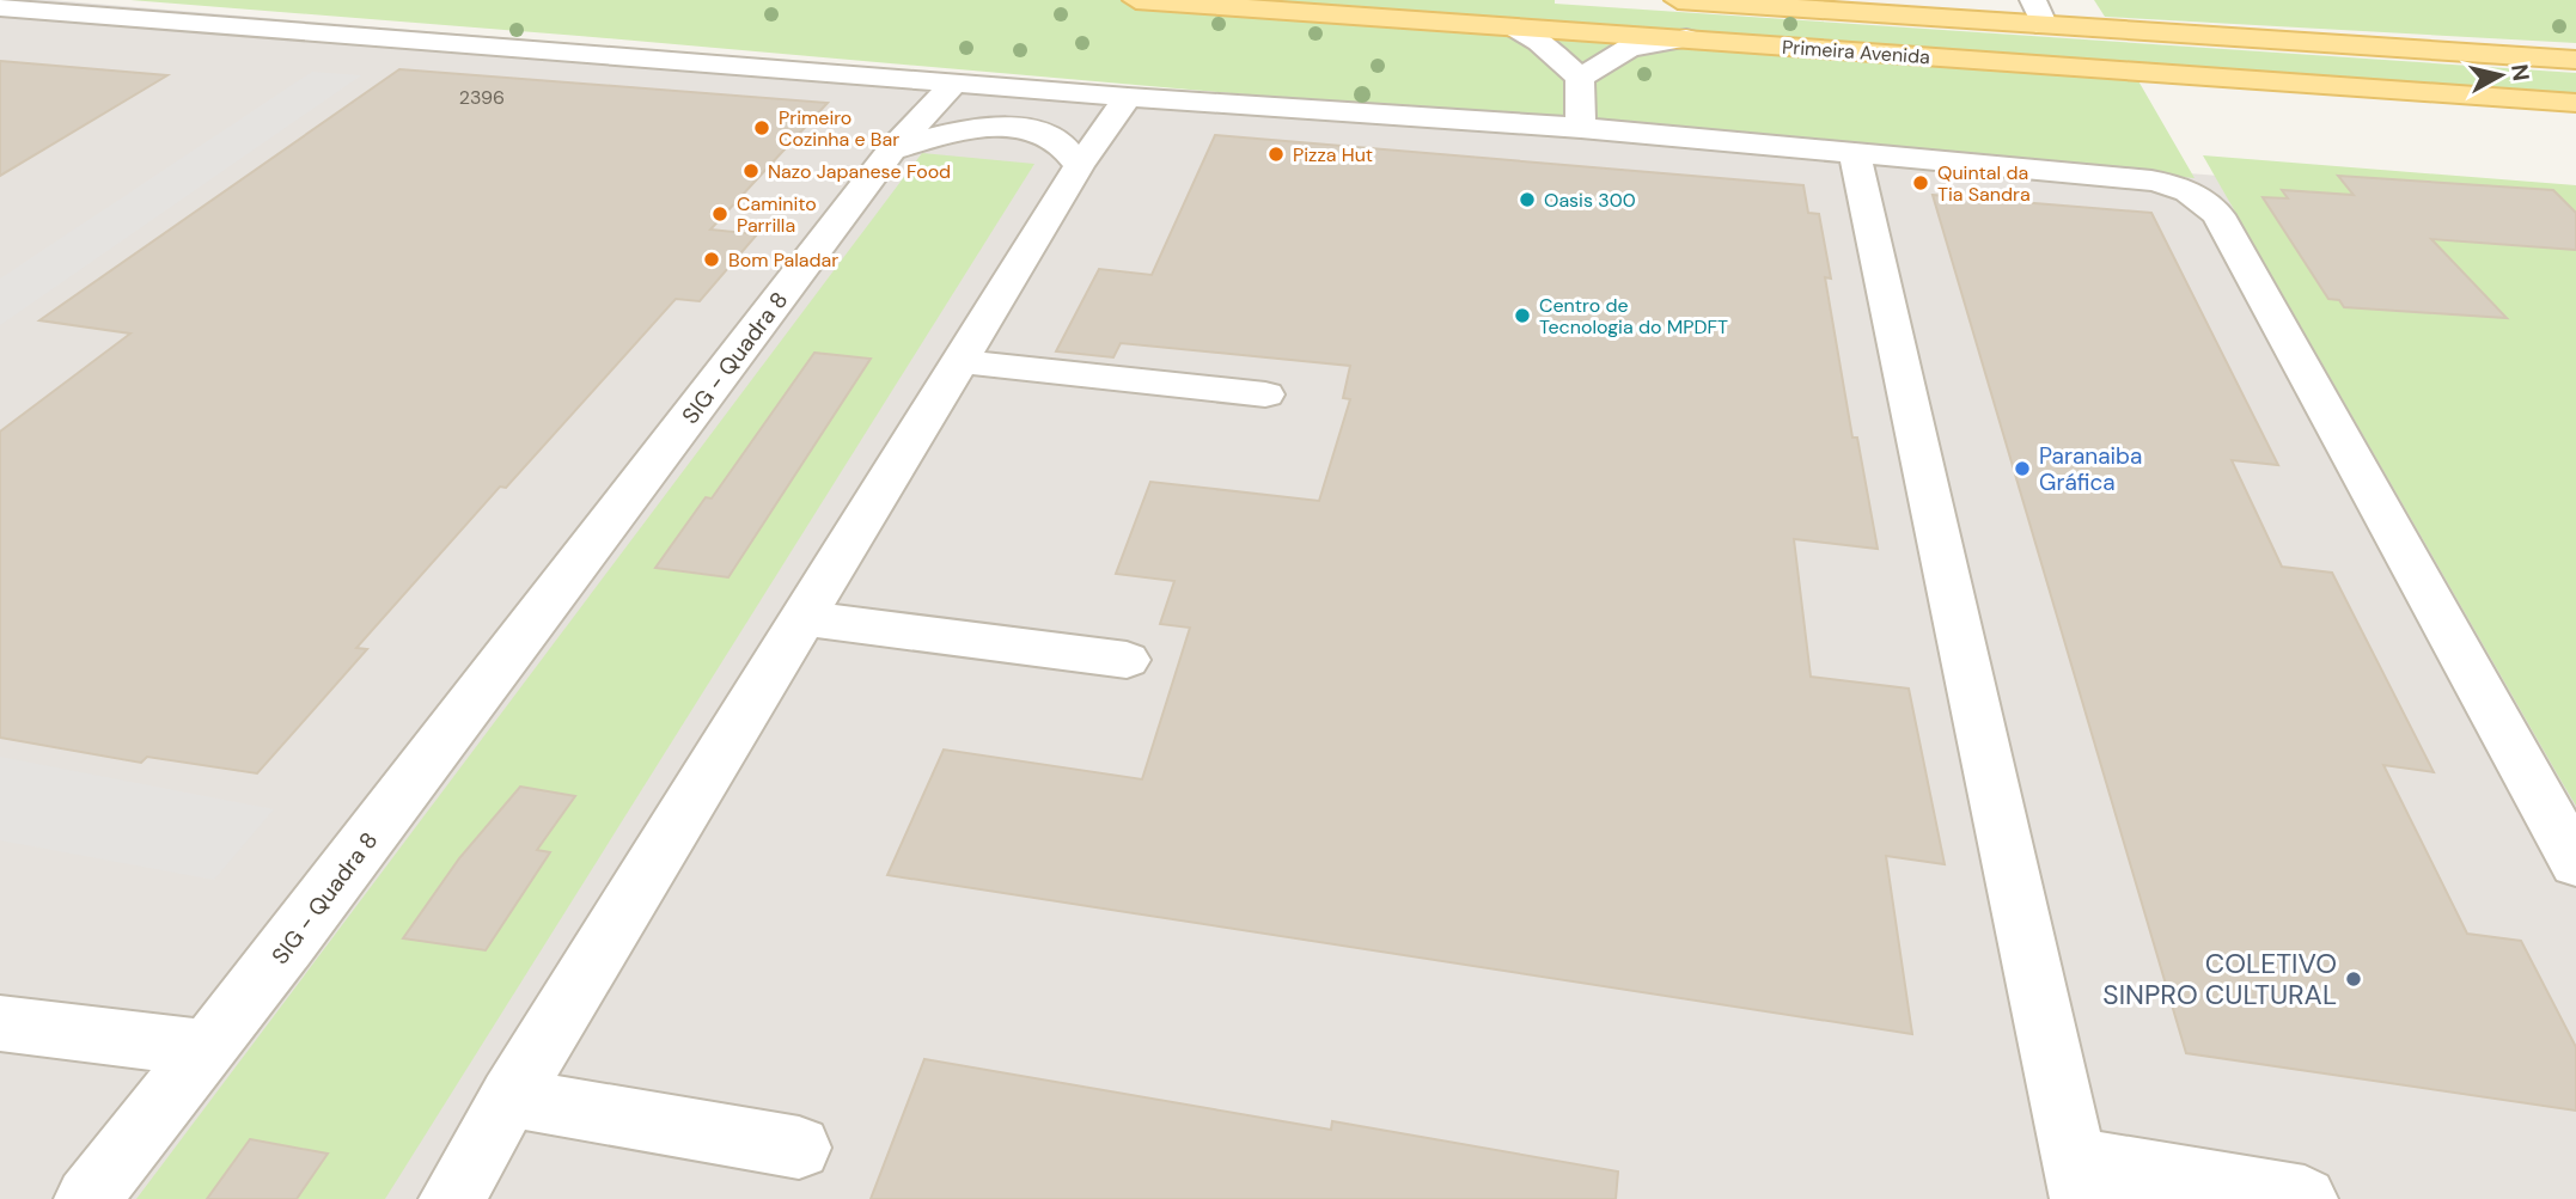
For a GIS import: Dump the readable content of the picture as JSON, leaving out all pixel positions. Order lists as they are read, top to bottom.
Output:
{
  "streets": {
    "main road": ["Primeira Avenida"],
    "street": ["SIG - Quadra 8"]
  },
  "places": [
    "Primeiro Cozinha e Bar",
    "Pizza Hut",
    "Nazo Japanese Food",
    "Quintal da Tia Sandra",
    "Oasis 300",
    "Caminito Parrilla",
    "Bom Paladar",
    "Centro de Tecnologia do MPDFT",
    "Paranaiba Gráfica",
    "COLETIVO SINPRO CULTURAL"
  ],
  "house_numbers": ["2396"],
  "north": "right"
}
